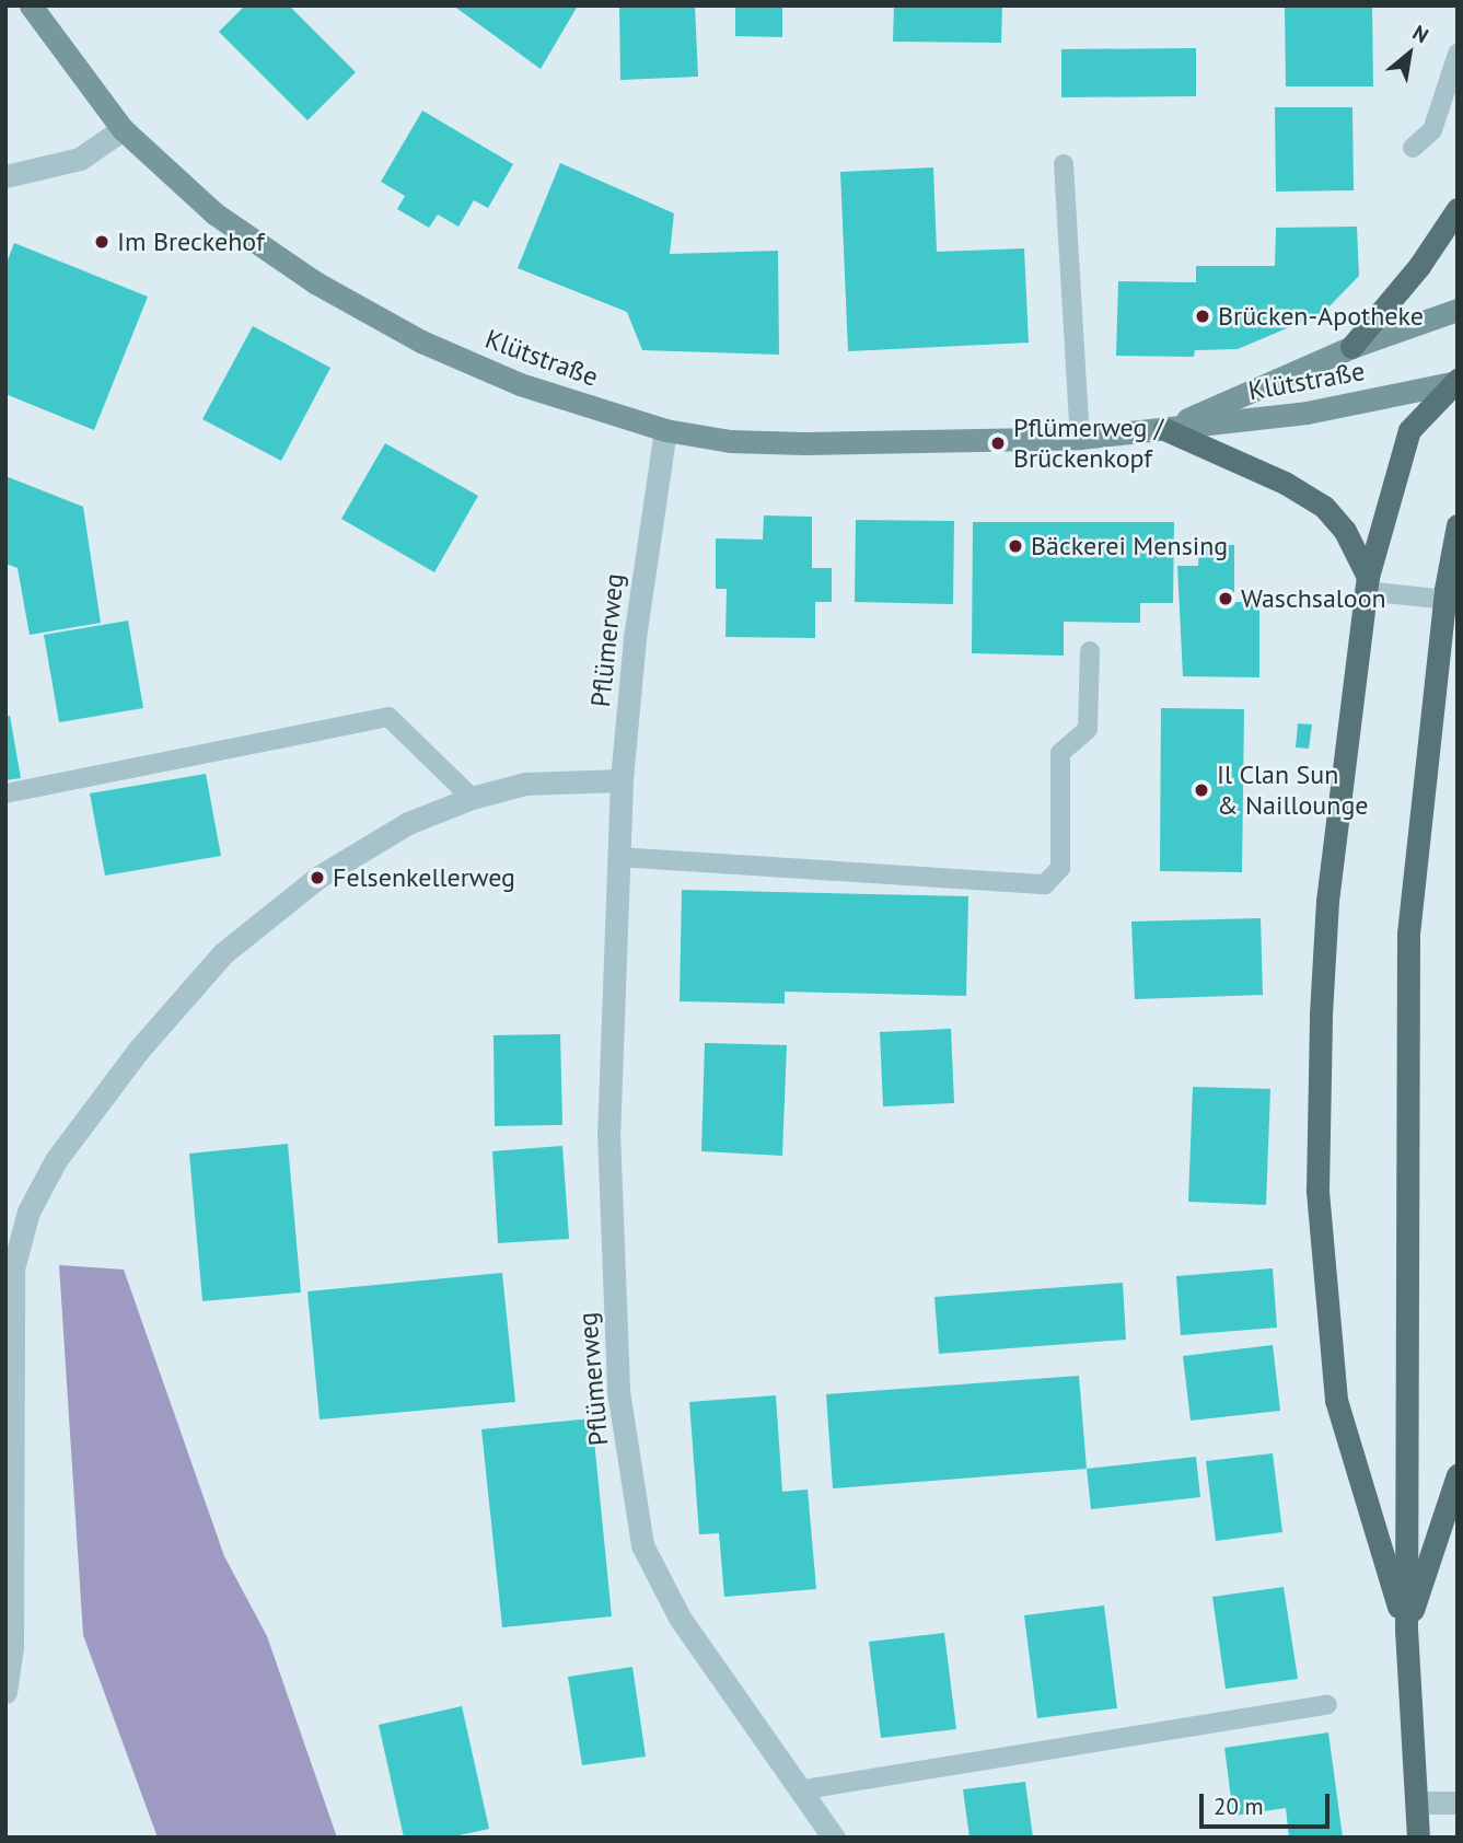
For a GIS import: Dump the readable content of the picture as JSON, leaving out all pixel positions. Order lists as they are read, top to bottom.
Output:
{
  "streets": {
    "main road": ["Klütstraße"],
    "street": ["Pflümerweg"]
  },
  "crossings": [
    ["Klütstraße", "Pflümerweg"]
  ],
  "places": [
    "Im Breckehof",
    "Brücken-Apotheke",
    "Pflümerweg / Brückenkopf",
    "Bäckerei Mensing",
    "Waschsaloon",
    "Il Clan Sun & Naillounge",
    "Felsenkellerweg"
  ],
  "scale_bar": "20 m",
  "north": "top right"
}
